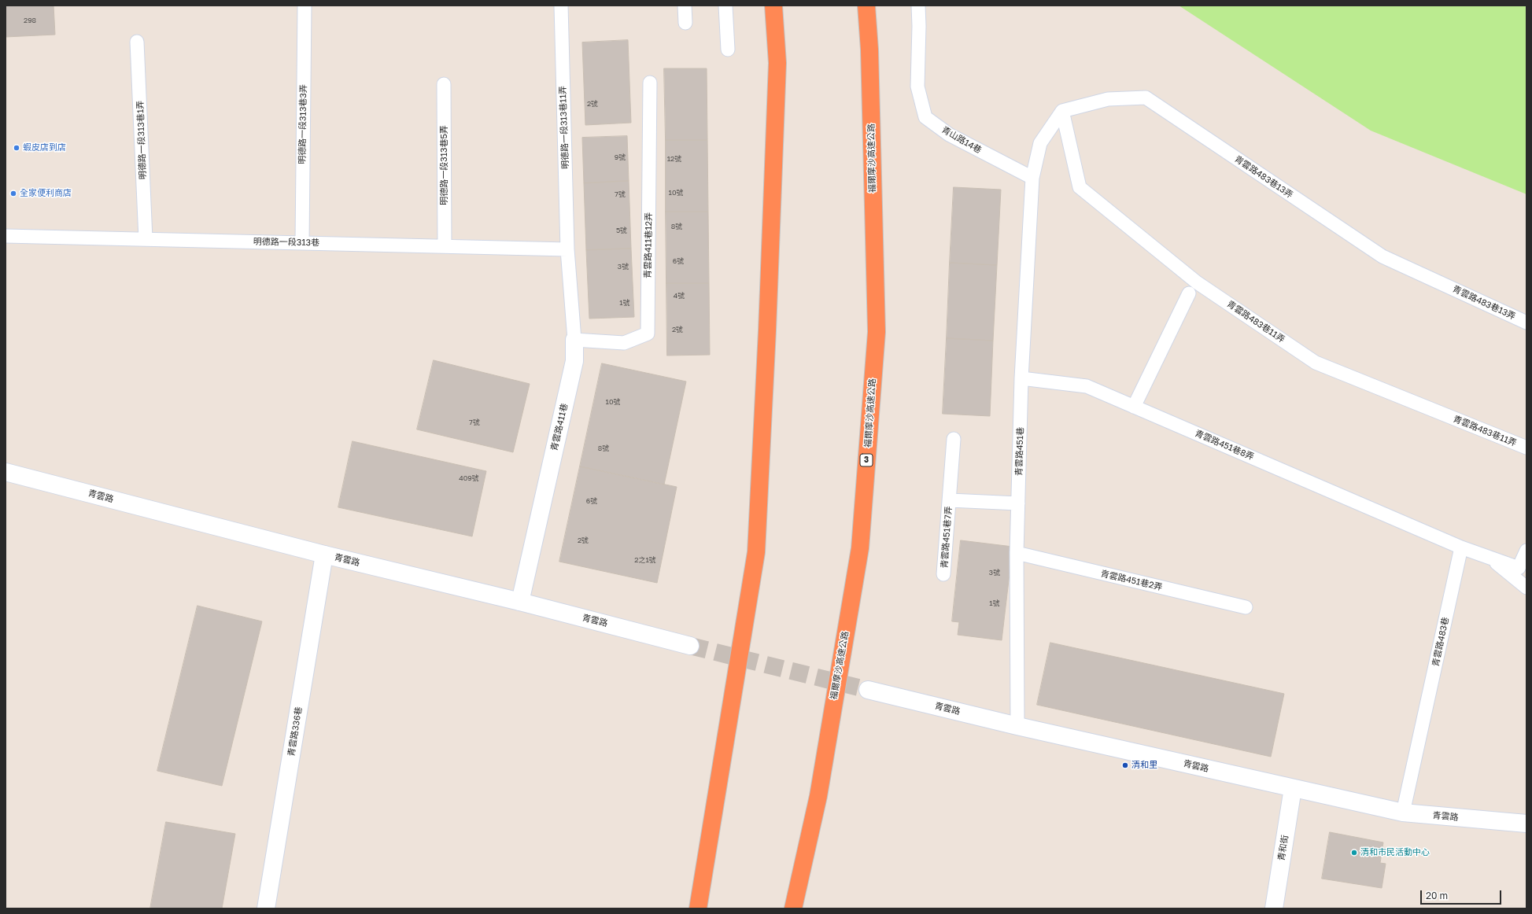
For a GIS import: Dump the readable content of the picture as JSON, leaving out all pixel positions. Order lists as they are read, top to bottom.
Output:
{
  "streets": {
    "highway": ["福爾摩沙高速公路", "3"],
    "street": [
      "青雲路411巷",
      "青雲路",
      "青雲路336巷",
      "青和街"
    ],
    "lane": [
      "明德路一段313巷3弄",
      "明德路一段313巷11弄",
      "明德路一段313巷1弄",
      "青山路14巷",
      "明德路一段313巷5弄",
      "青雲路483巷13弄",
      "明德路一段313巷",
      "青雲路411巷12弄",
      "青雲路483巷11弄",
      "青雲路451巷8弄",
      "青雲路451巷",
      "青雲路451巷7弄",
      "青雲路451巷2弄",
      "青雲路483巷"
    ]
  },
  "crossings": [
    ["明德路一段313巷3弄", "明德路一段313巷"],
    ["明德路一段313巷11弄", "明德路一段313巷"],
    ["明德路一段313巷11弄", "青雲路411巷"],
    ["明德路一段313巷1弄", "明德路一段313巷"],
    ["青山路14巷", "青雲路451巷"],
    ["明德路一段313巷5弄", "明德路一段313巷"],
    ["青雲路483巷13弄", "青雲路483巷11弄"],
    ["明德路一段313巷", "青雲路411巷"],
    ["青雲路411巷12弄", "青雲路411巷"],
    ["青雲路411巷", "青雲路"],
    ["青雲路451巷8弄", "青雲路451巷"],
    ["青雲路451巷8弄", "青雲路483巷"],
    ["青雲路451巷", "青雲路"],
    ["青雲路451巷", "青雲路451巷7弄"],
    ["青雲路451巷", "青雲路451巷2弄"],
    ["青雲路", "青雲路483巷"],
    ["青雲路", "青雲路336巷"],
    ["青雲路", "青和街"]
  ],
  "places": [
    "蝦皮店到店",
    "全家便利商店",
    "清和里",
    "清和市民活動中心"
  ],
  "house_numbers": [
    "298",
    "2號",
    "9號",
    "12號",
    "10號",
    "7號",
    "8號",
    "5號",
    "6號",
    "3號",
    "4號",
    "1號",
    "2號",
    "10號",
    "7號",
    "8號",
    "409號",
    "6號",
    "2號",
    "2之1號",
    "3號",
    "1號"
  ],
  "scale_bar": "20 m"
}
